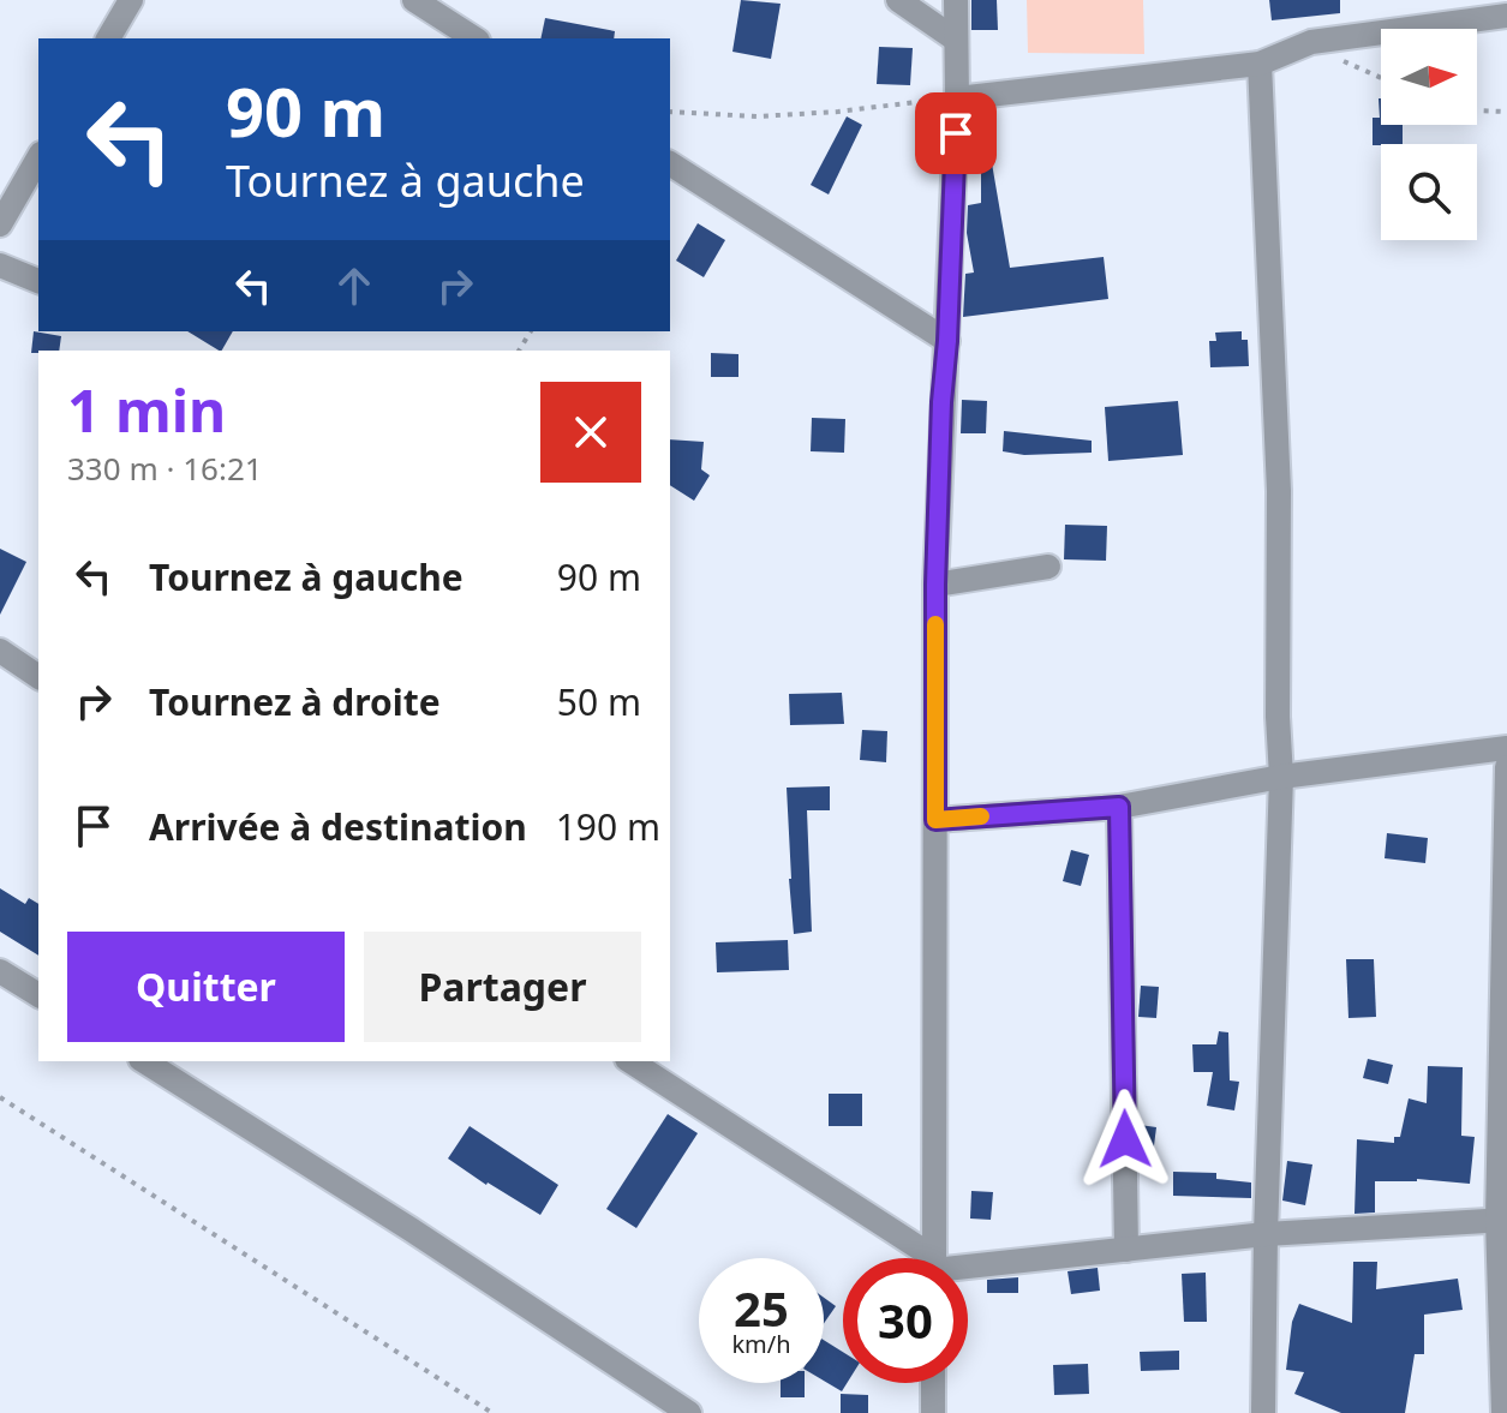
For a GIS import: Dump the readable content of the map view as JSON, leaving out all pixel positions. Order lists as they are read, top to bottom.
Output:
{
  "north": "right",
  "page": {
    "turn": ["90 m", "Tournez à gauche"],
    "heading": ["1 min", "330 m · 16:21"],
    "list": [
      {
        "name": "Tournez à gauche",
        "value": "90 m"
      },
      {
        "name": "Tournez à droite",
        "value": "50 m"
      },
      {
        "name": "Arrivée à destination",
        "value": "190 m"
      }
    ],
    "buttons": ["Quitter", "Partager"],
    "speed": "25 km/h",
    "limit": "30"
  }
}
